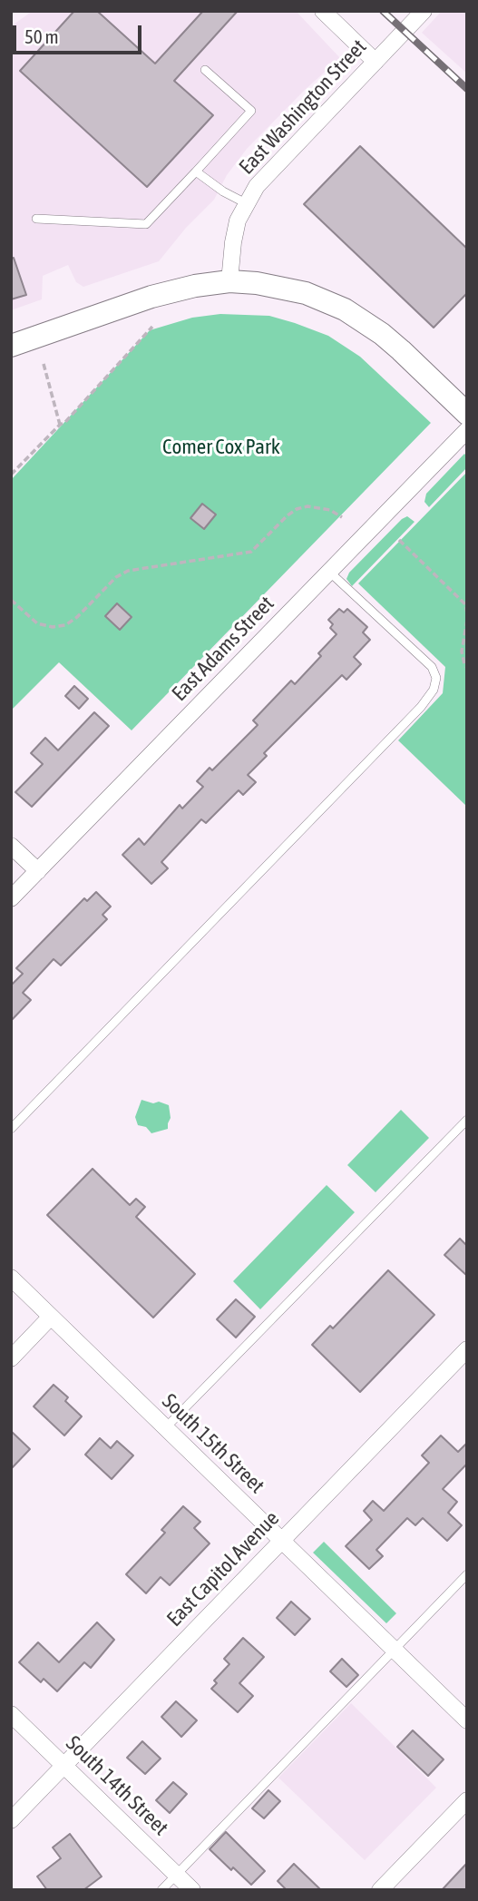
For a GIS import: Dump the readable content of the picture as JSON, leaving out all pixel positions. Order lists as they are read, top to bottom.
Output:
{
  "streets": {
    "street": [
      "East Washington Street",
      "East Adams Street",
      "South 15th Street",
      "East Capitol Avenue",
      "South 14th Street"
    ]
  },
  "crossings": [
    ["South 15th Street", "East Capitol Avenue"],
    ["East Capitol Avenue", "South 14th Street"]
  ],
  "parks": ["Comer Cox Park"],
  "scale_bar": "50 m"
}
